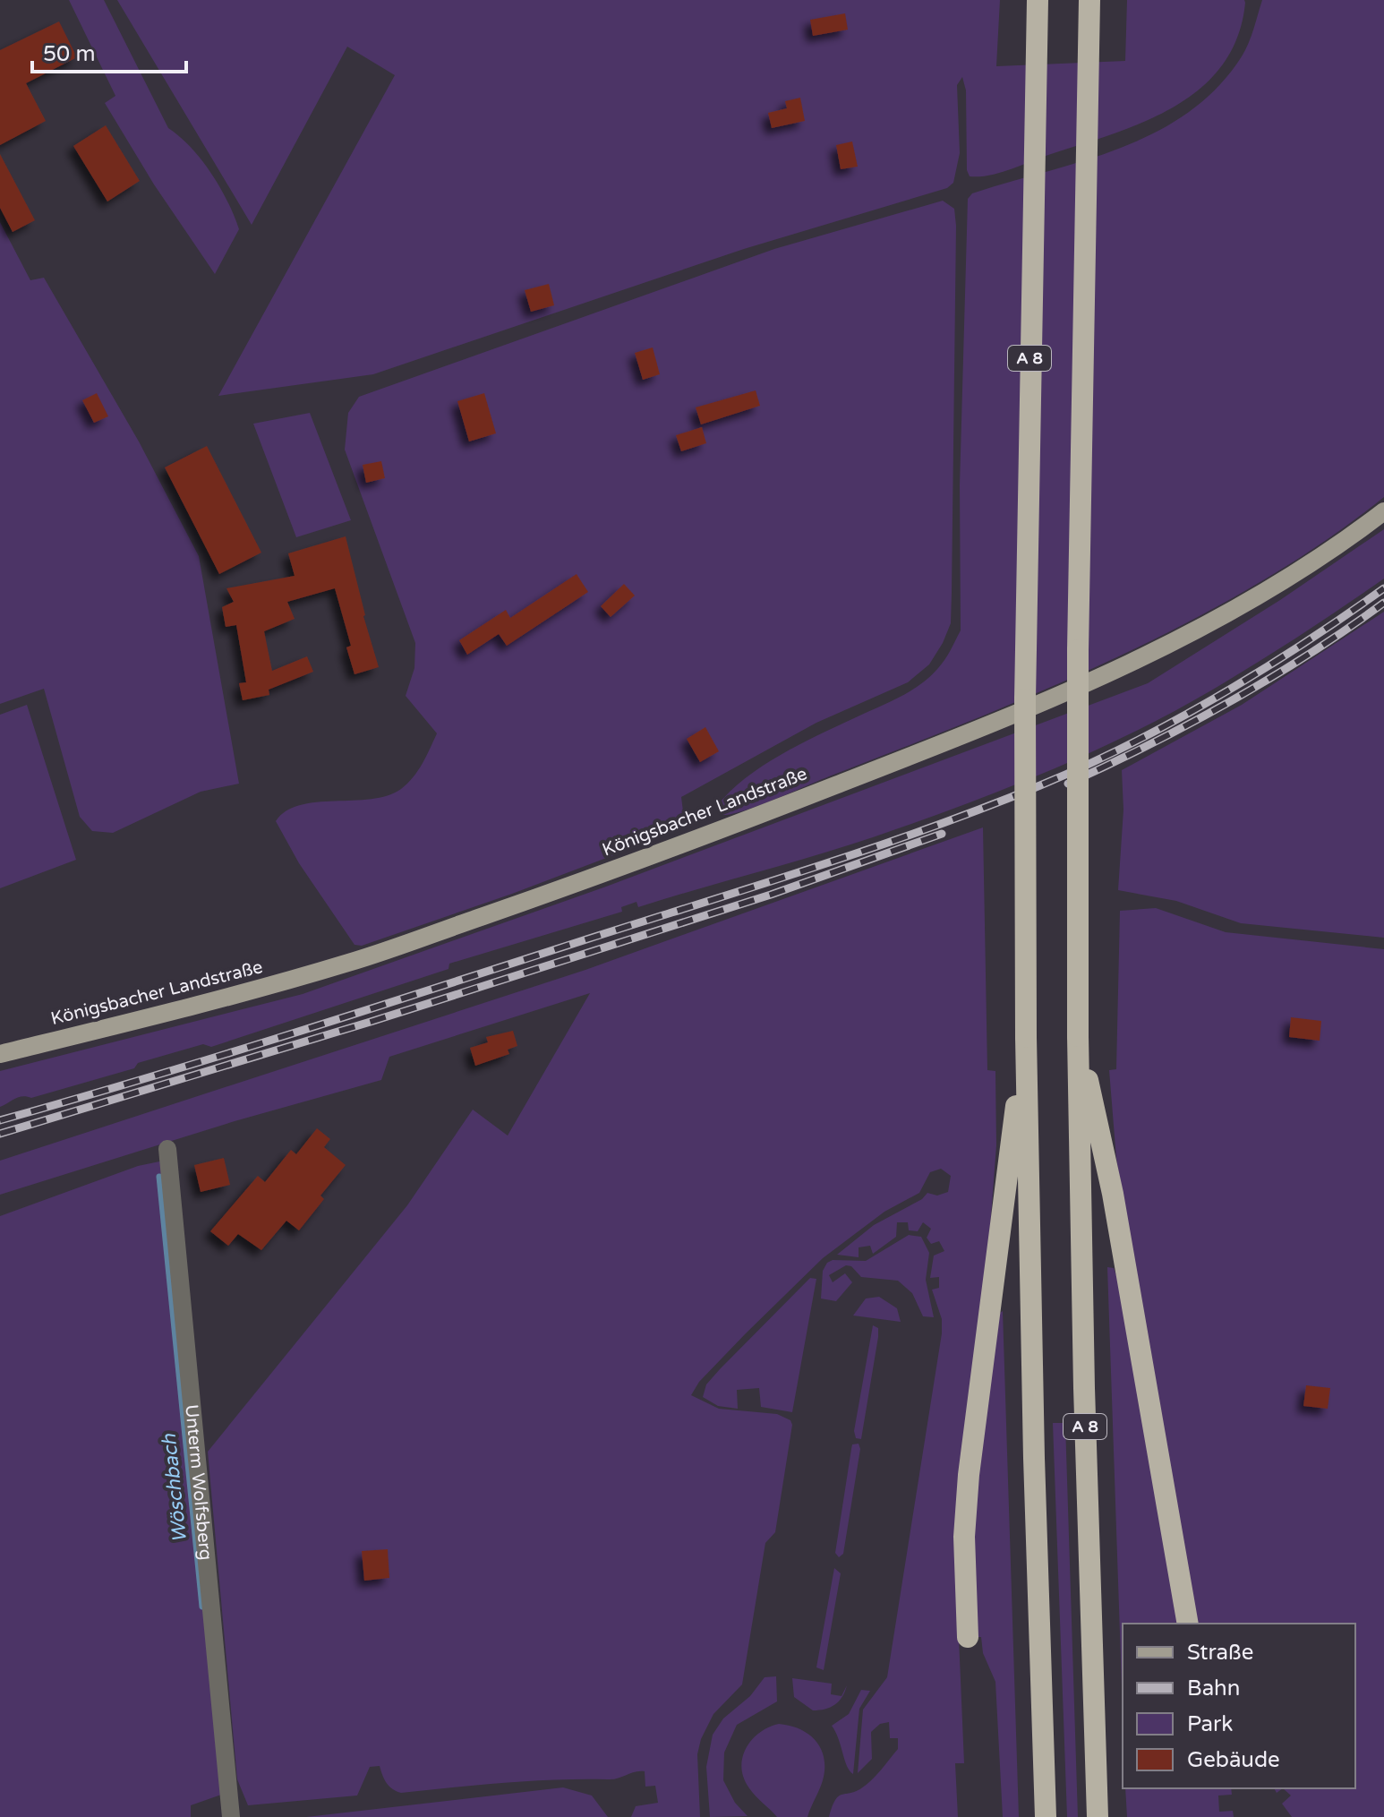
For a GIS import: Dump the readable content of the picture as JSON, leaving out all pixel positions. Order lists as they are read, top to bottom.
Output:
{
  "streets": {
    "highway": ["A 8"],
    "main road": ["Königsbacher Landstraße"],
    "street": ["Unterm Wolfsberg"]
  },
  "water": ["Wöschbach"],
  "legend": [
    "Straße",
    "Bahn",
    "Park",
    "Gebäude"
  ],
  "scale_bar": "50 m"
}
